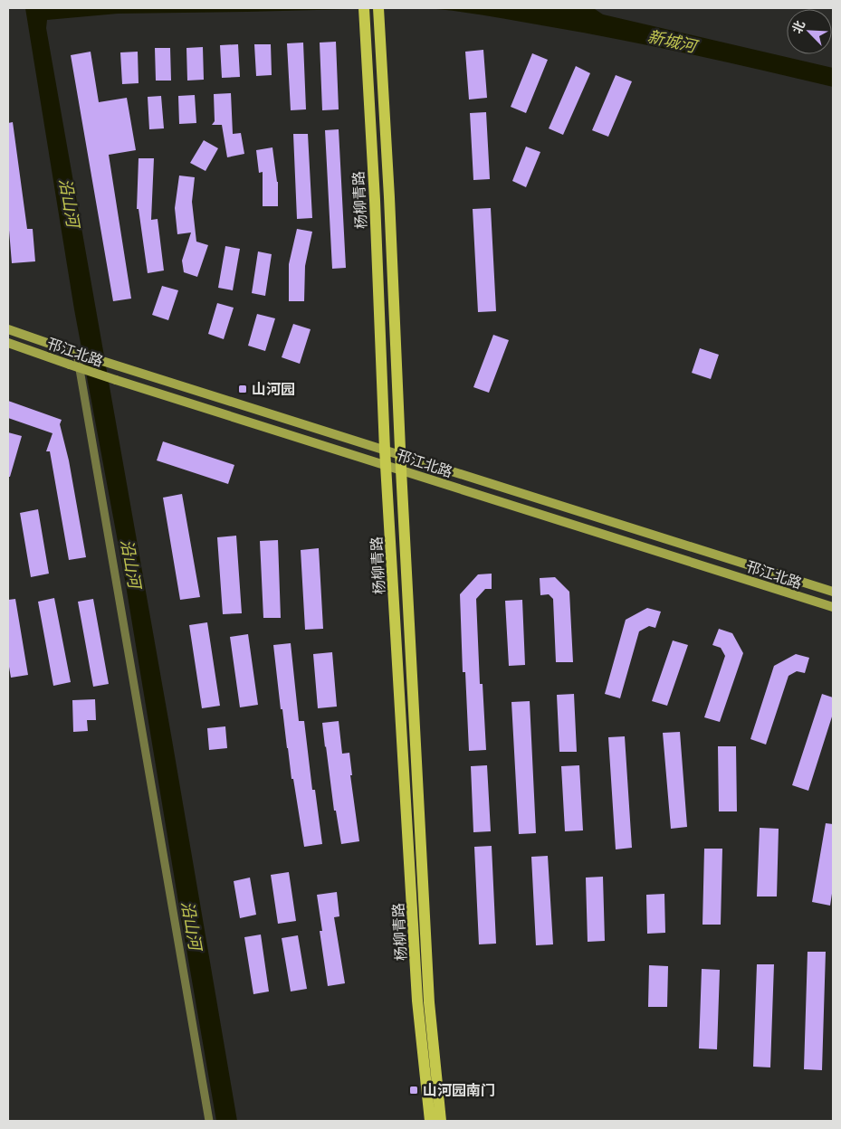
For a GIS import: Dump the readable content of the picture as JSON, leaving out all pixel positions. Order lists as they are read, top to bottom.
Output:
{
  "streets": {
    "main road": ["杨柳青路", "邗江北路"]
  },
  "crossings": [
    ["杨柳青路", "邗江北路"]
  ],
  "water": ["新城河", "沿山河"],
  "places": {
    "transit": ["山河园", "山河园南门"]
  },
  "north": "top left"
}
